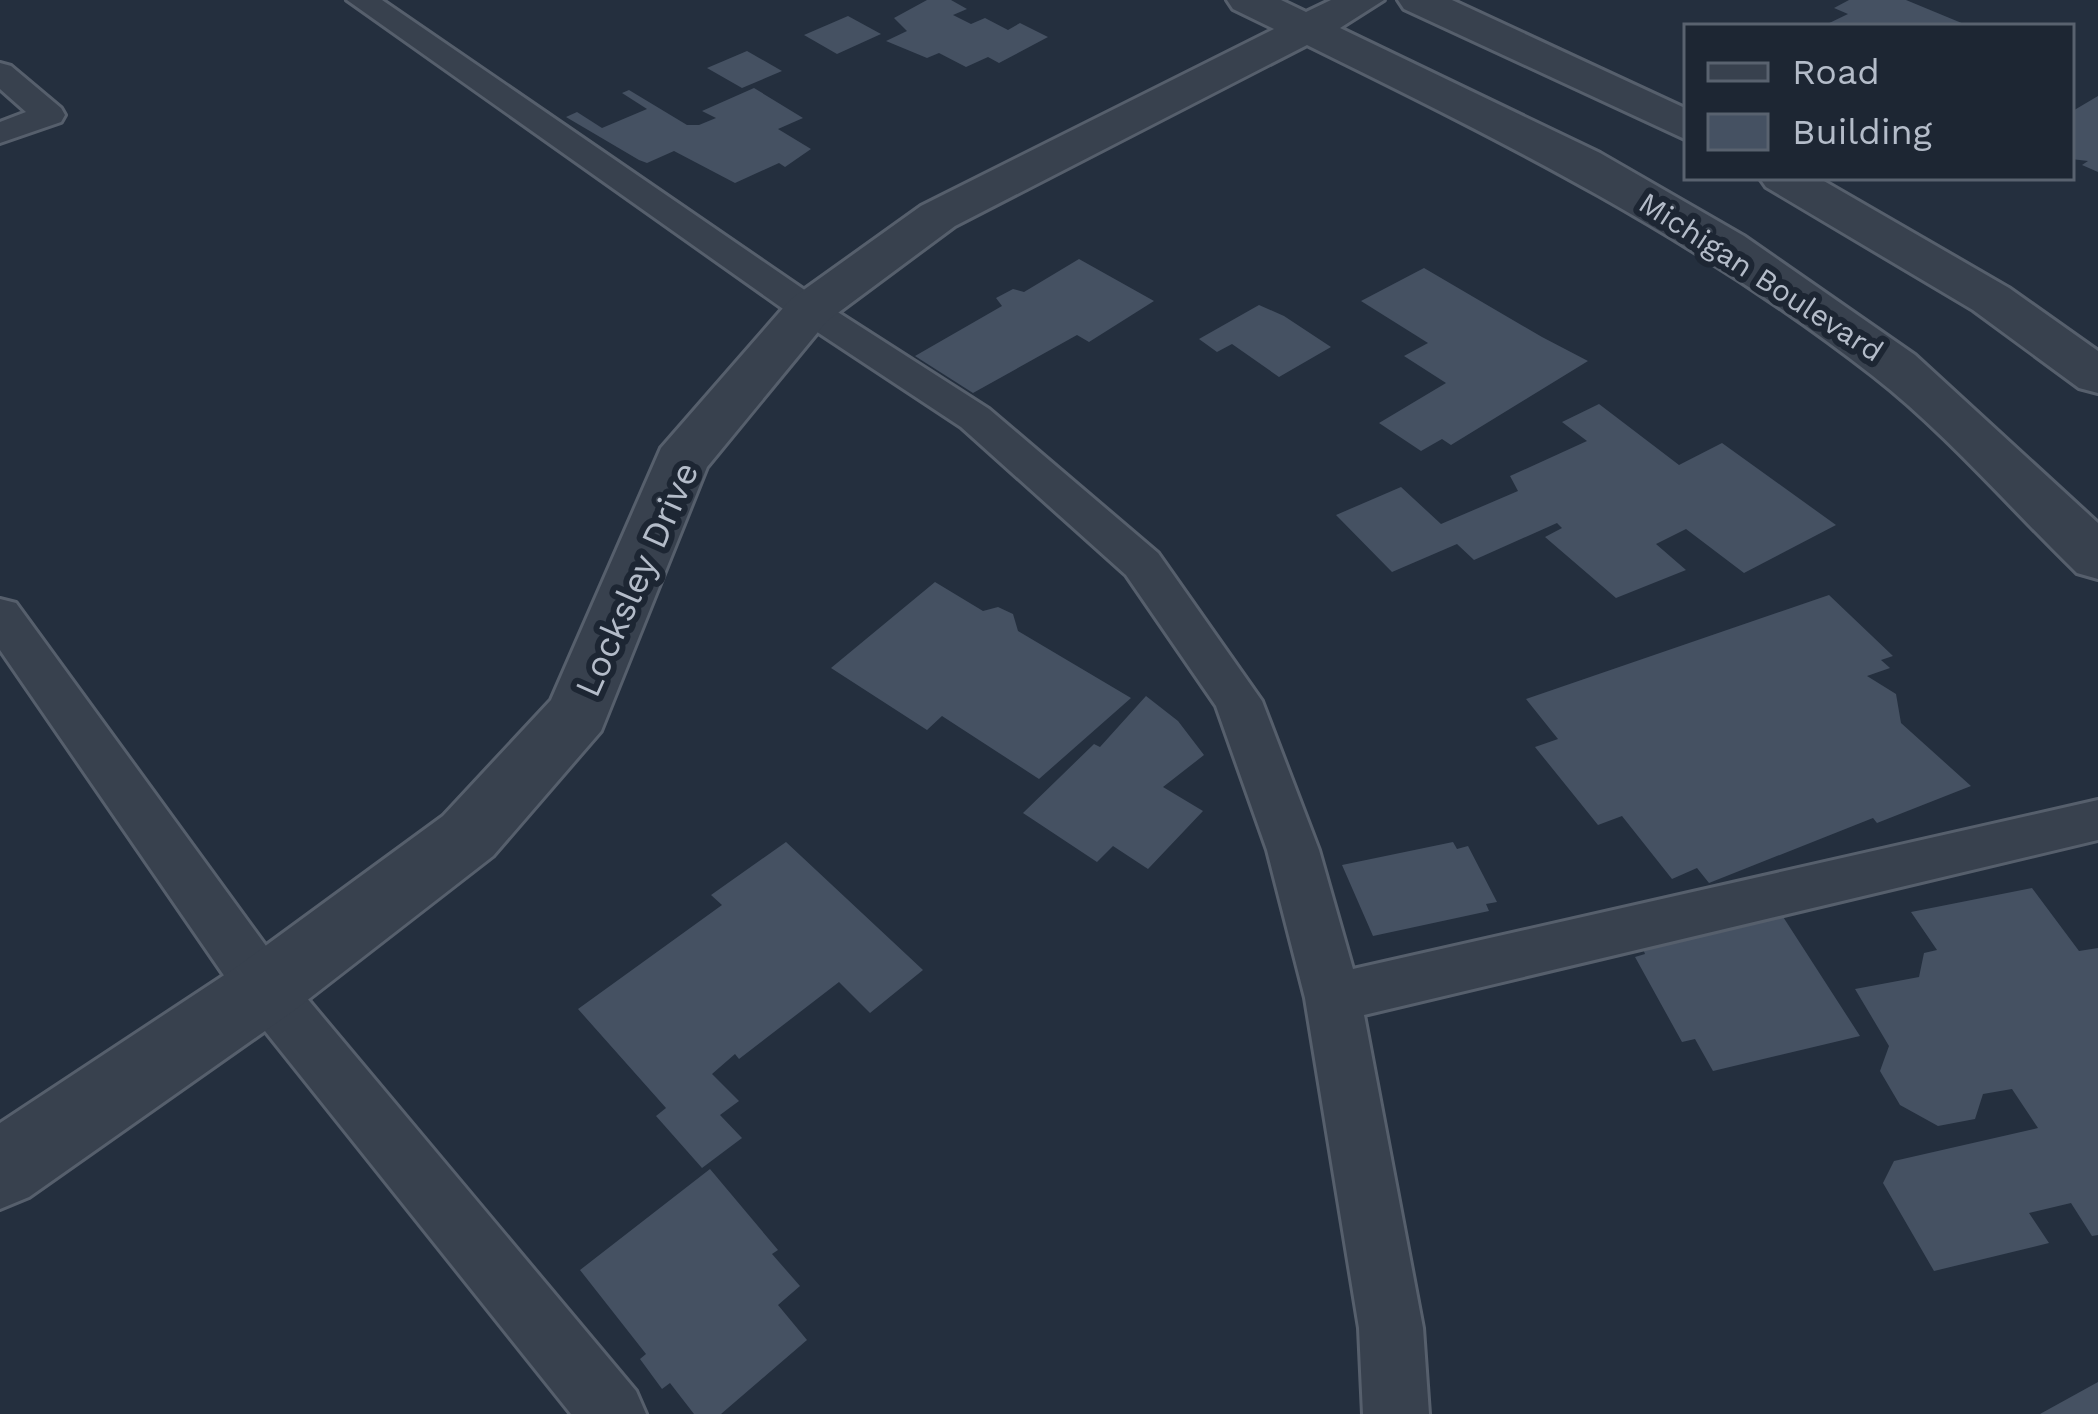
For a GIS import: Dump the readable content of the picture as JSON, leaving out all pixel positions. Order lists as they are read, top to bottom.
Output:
{
  "streets": {
    "street": ["Michigan Boulevard", "Locksley Drive"]
  },
  "crossings": [
    ["Michigan Boulevard", "Locksley Drive"]
  ],
  "legend": ["Road", "Building"]
}
